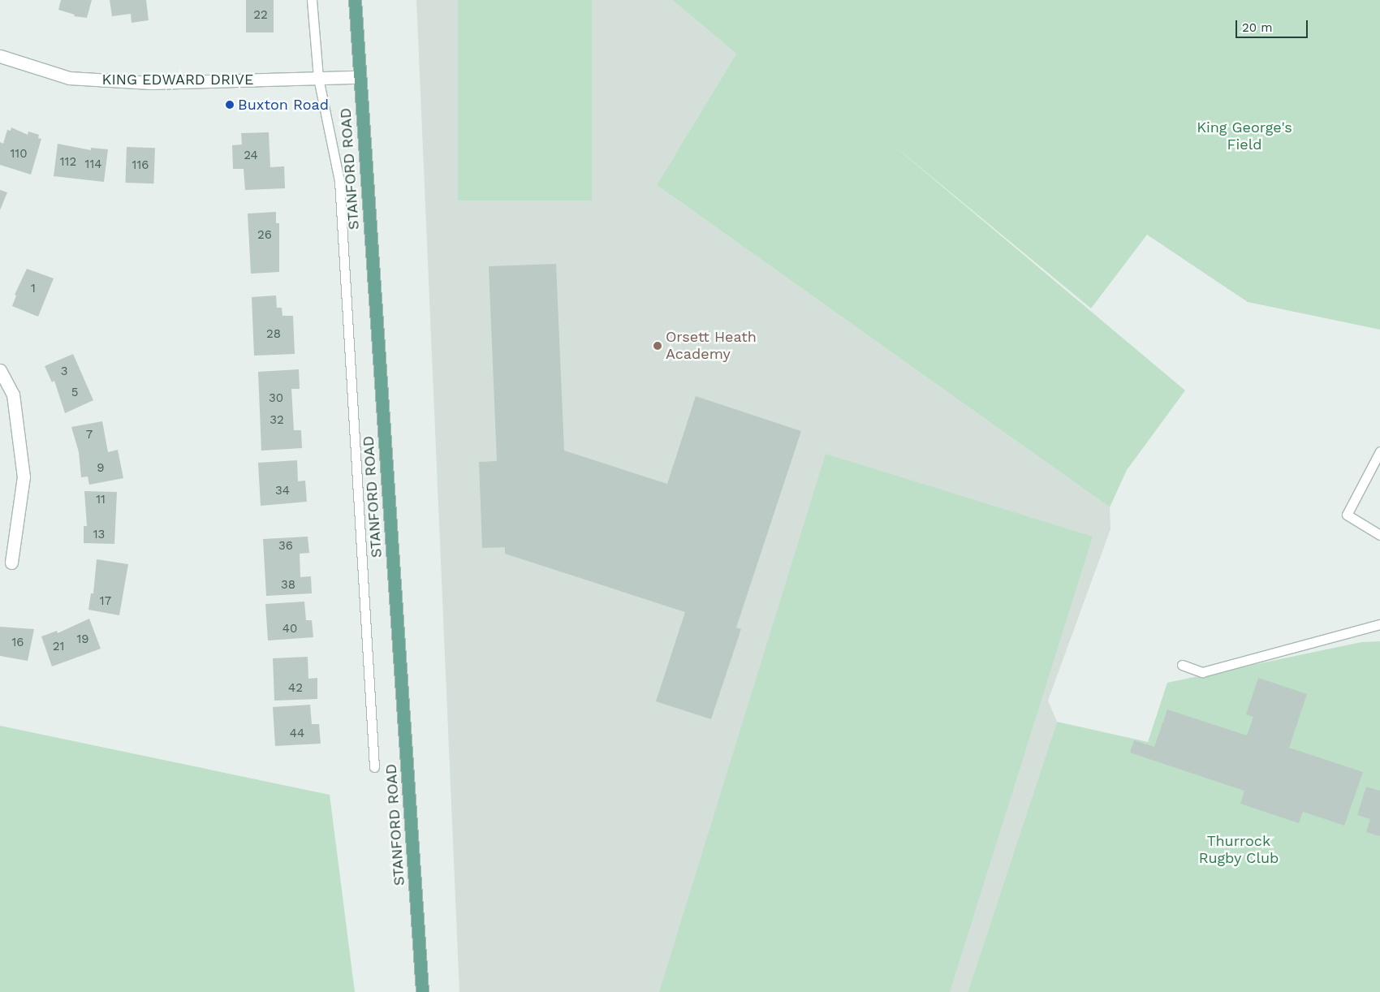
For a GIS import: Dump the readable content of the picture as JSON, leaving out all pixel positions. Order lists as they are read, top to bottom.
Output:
{
  "streets": {
    "main road": ["STANFORD ROAD"],
    "street": ["KING EDWARD DRIVE"]
  },
  "crossings": [
    ["KING EDWARD DRIVE", "STANFORD ROAD"]
  ],
  "parks": ["King George's Field", "Thurrock Rugby Club"],
  "places": ["Buxton Road", "Orsett Heath Academy"],
  "house_numbers": [
    "22",
    "110",
    "24",
    "112",
    "114",
    "116",
    "26",
    "1",
    "28",
    "3",
    "5",
    "30",
    "32",
    "7",
    "9",
    "34",
    "11",
    "13",
    "36",
    "38",
    "17",
    "40",
    "19",
    "16",
    "21",
    "42",
    "44"
  ],
  "scale_bar": "20 m"
}
